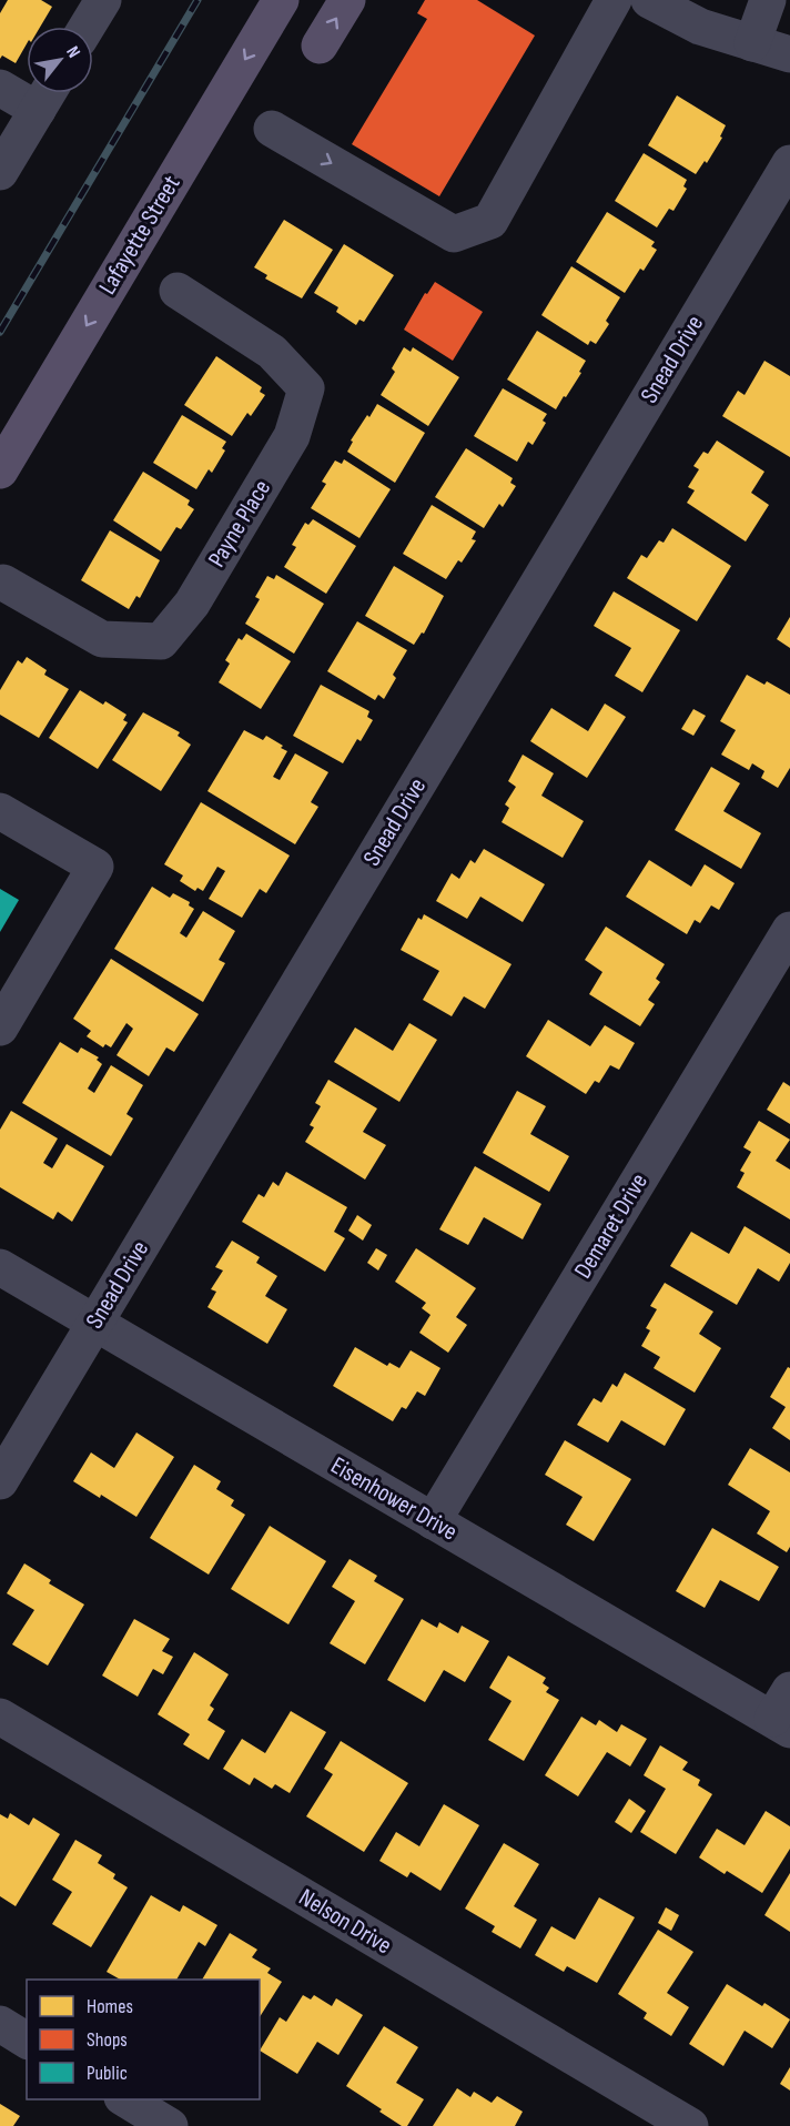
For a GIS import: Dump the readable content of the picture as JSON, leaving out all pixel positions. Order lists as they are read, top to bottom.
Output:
{
  "streets": {
    "main road": ["Lafayette Street"],
    "street": [
      "Snead Drive",
      "Payne Place",
      "Demaret Drive",
      "Eisenhower Drive",
      "Nelson Drive"
    ]
  },
  "crossings": [
    ["Snead Drive", "Eisenhower Drive"],
    ["Demaret Drive", "Eisenhower Drive"]
  ],
  "one_way": ["Lafayette Street"],
  "legend": ["Homes", "Shops", "Public"],
  "north": "top right"
}
